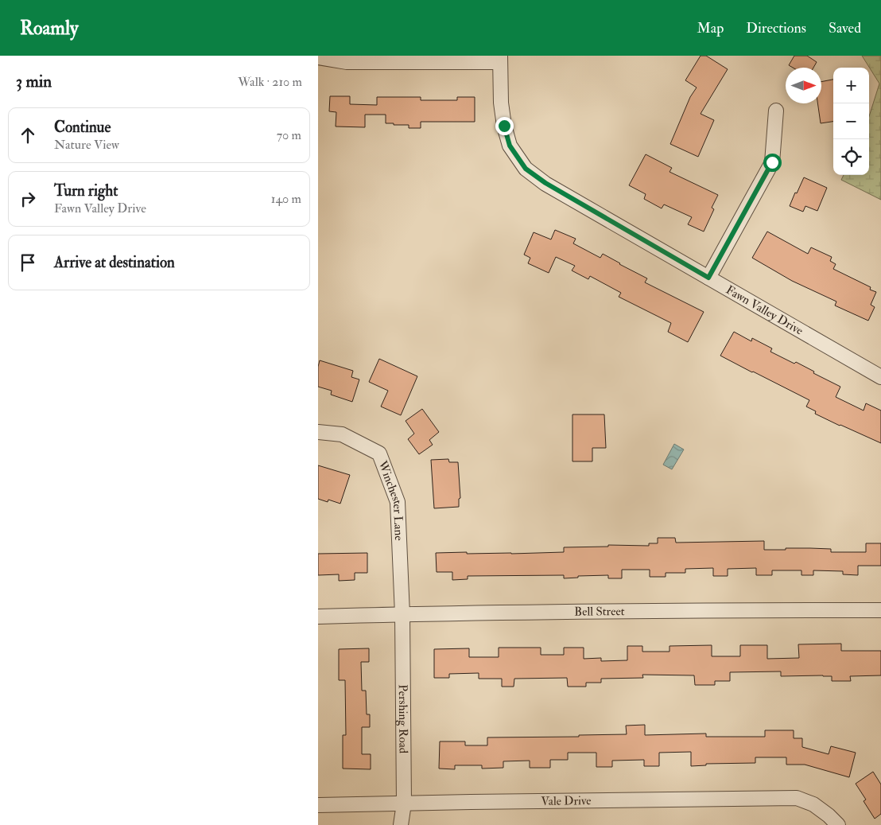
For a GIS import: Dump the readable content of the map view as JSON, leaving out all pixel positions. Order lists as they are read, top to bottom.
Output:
{
  "streets": {
    "street": [
      "Fawn Valley Drive",
      "Winchester Lane",
      "Bell Street",
      "Pershing Road",
      "Vale Drive"
    ]
  },
  "crossings": [
    ["Winchester Lane", "Bell Street"],
    ["Winchester Lane", "Pershing Road"],
    ["Bell Street", "Pershing Road"],
    ["Pershing Road", "Vale Drive"]
  ],
  "north": "right",
  "page": {
    "header": "Roamly",
    "nav": ["Map", "Directions", "Saved"],
    "heading": ["3 min", "Walk · 210 m"],
    "map_buttons": ["+", "−"],
    "list": [
      ["Continue", "Nature View", "70 m"],
      ["Turn right", "Fawn Valley Drive", "140 m"],
      "Arrive at destination"
    ]
  }
}
